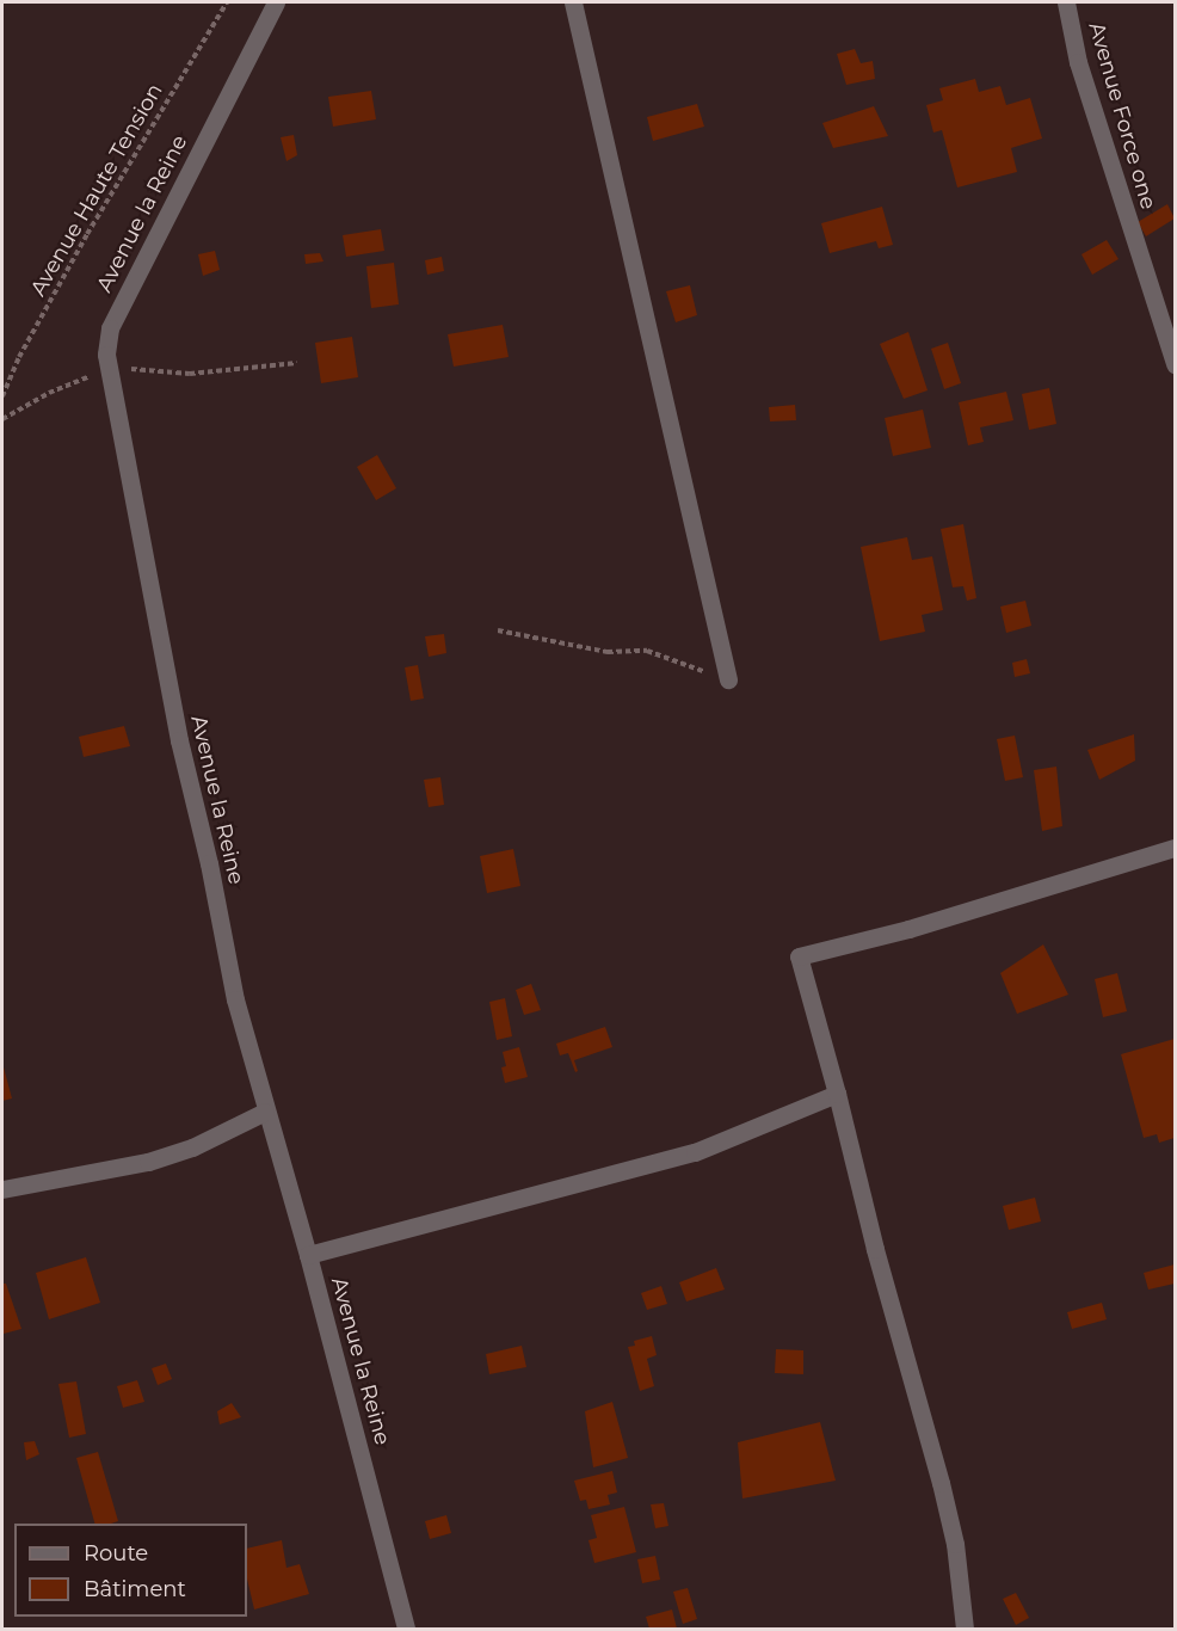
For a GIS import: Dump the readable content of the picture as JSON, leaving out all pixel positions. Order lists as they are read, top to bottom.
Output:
{
  "streets": {
    "street": ["Avenue Force one", "Avenue la Reine"],
    "path": ["Avenue Haute Tension"]
  },
  "legend": ["Route", "Bâtiment"]
}
